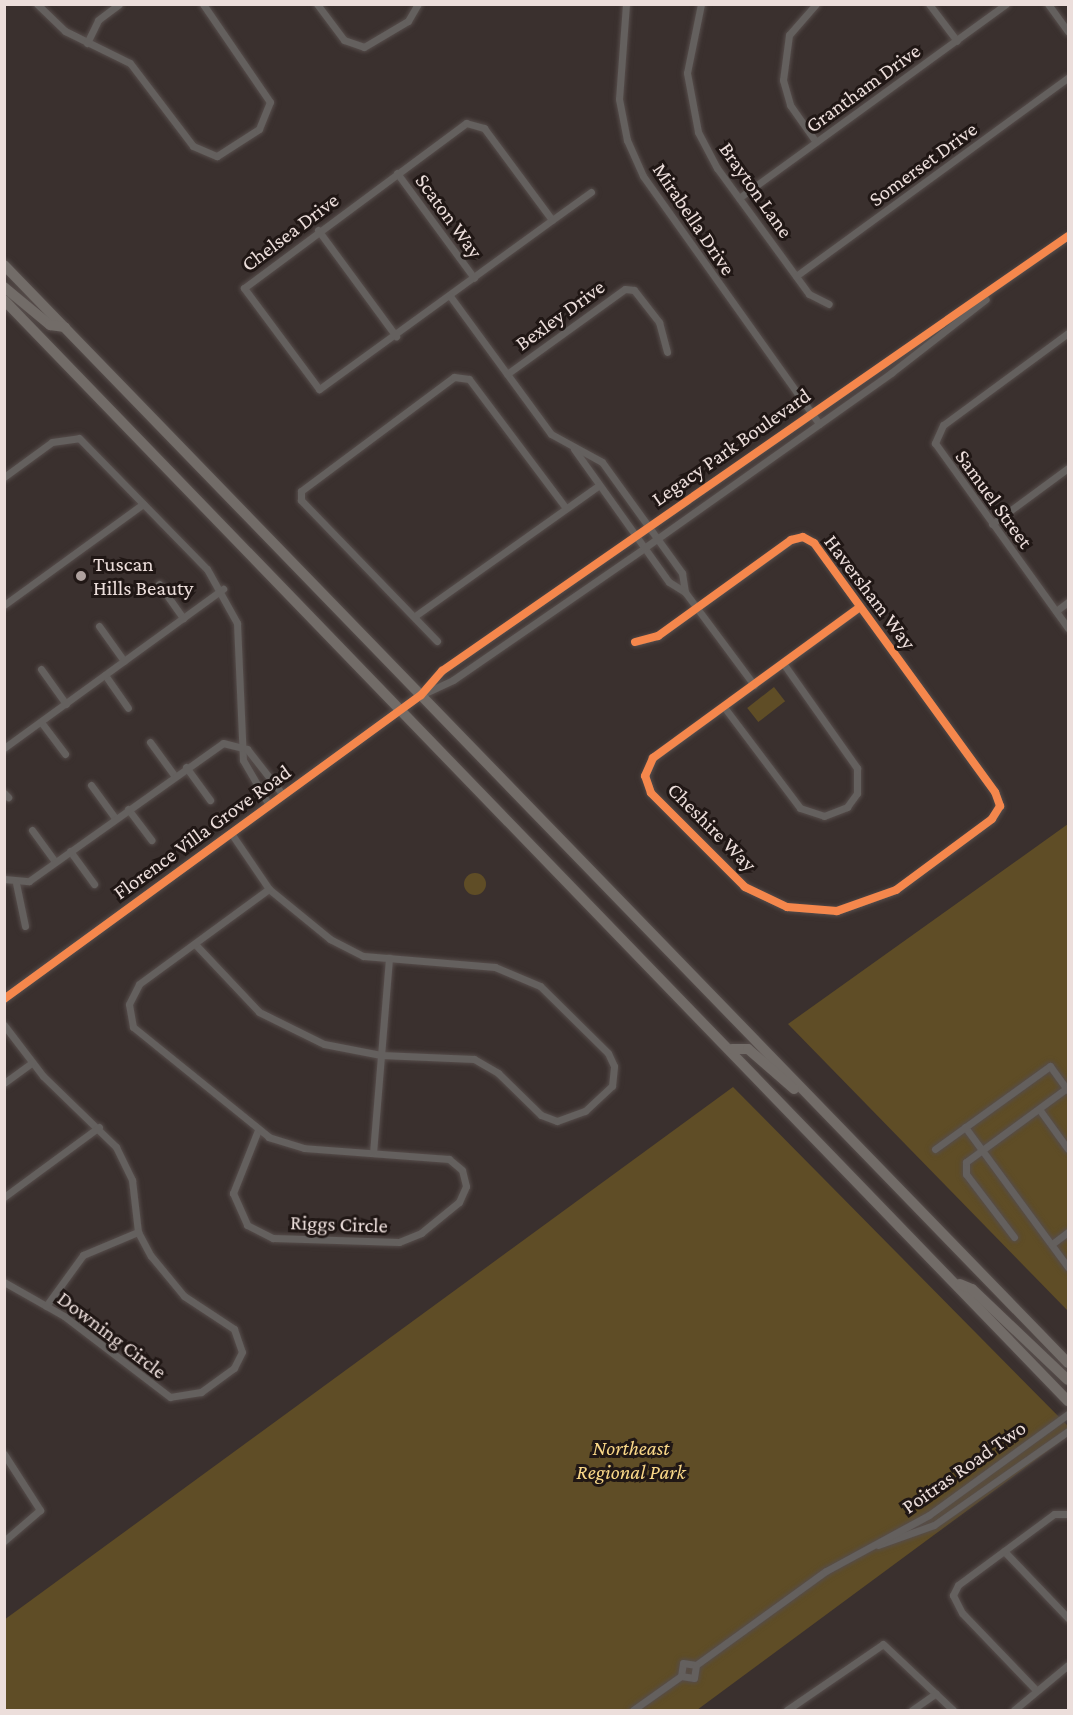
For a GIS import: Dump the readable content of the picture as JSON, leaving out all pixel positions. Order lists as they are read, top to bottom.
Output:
{
  "streets": {
    "street": [
      "Grantham Drive",
      "Somerset Drive",
      "Brayton Lane",
      "Scaton Way",
      "Mirabella Drive",
      "Chelsea Drive",
      "Bexley Drive",
      "Legacy Park Boulevard",
      "Samuel Street",
      "Haversham Way",
      "Cheshire Way",
      "Florence Villa Grove Road",
      "Riggs Circle",
      "Downing Circle",
      "Poitras Road Two"
    ]
  },
  "crossings": [
    ["Grantham Drive", "Brayton Lane"],
    ["Somerset Drive", "Brayton Lane"],
    ["Scaton Way", "Chelsea Drive"],
    ["Mirabella Drive", "Legacy Park Boulevard"],
    ["Legacy Park Boulevard", "Florence Villa Grove Road"],
    ["Haversham Way", "Cheshire Way"]
  ],
  "parks": ["Northeast Regional Park"],
  "places": ["Tuscan Hills Beauty"]
}
